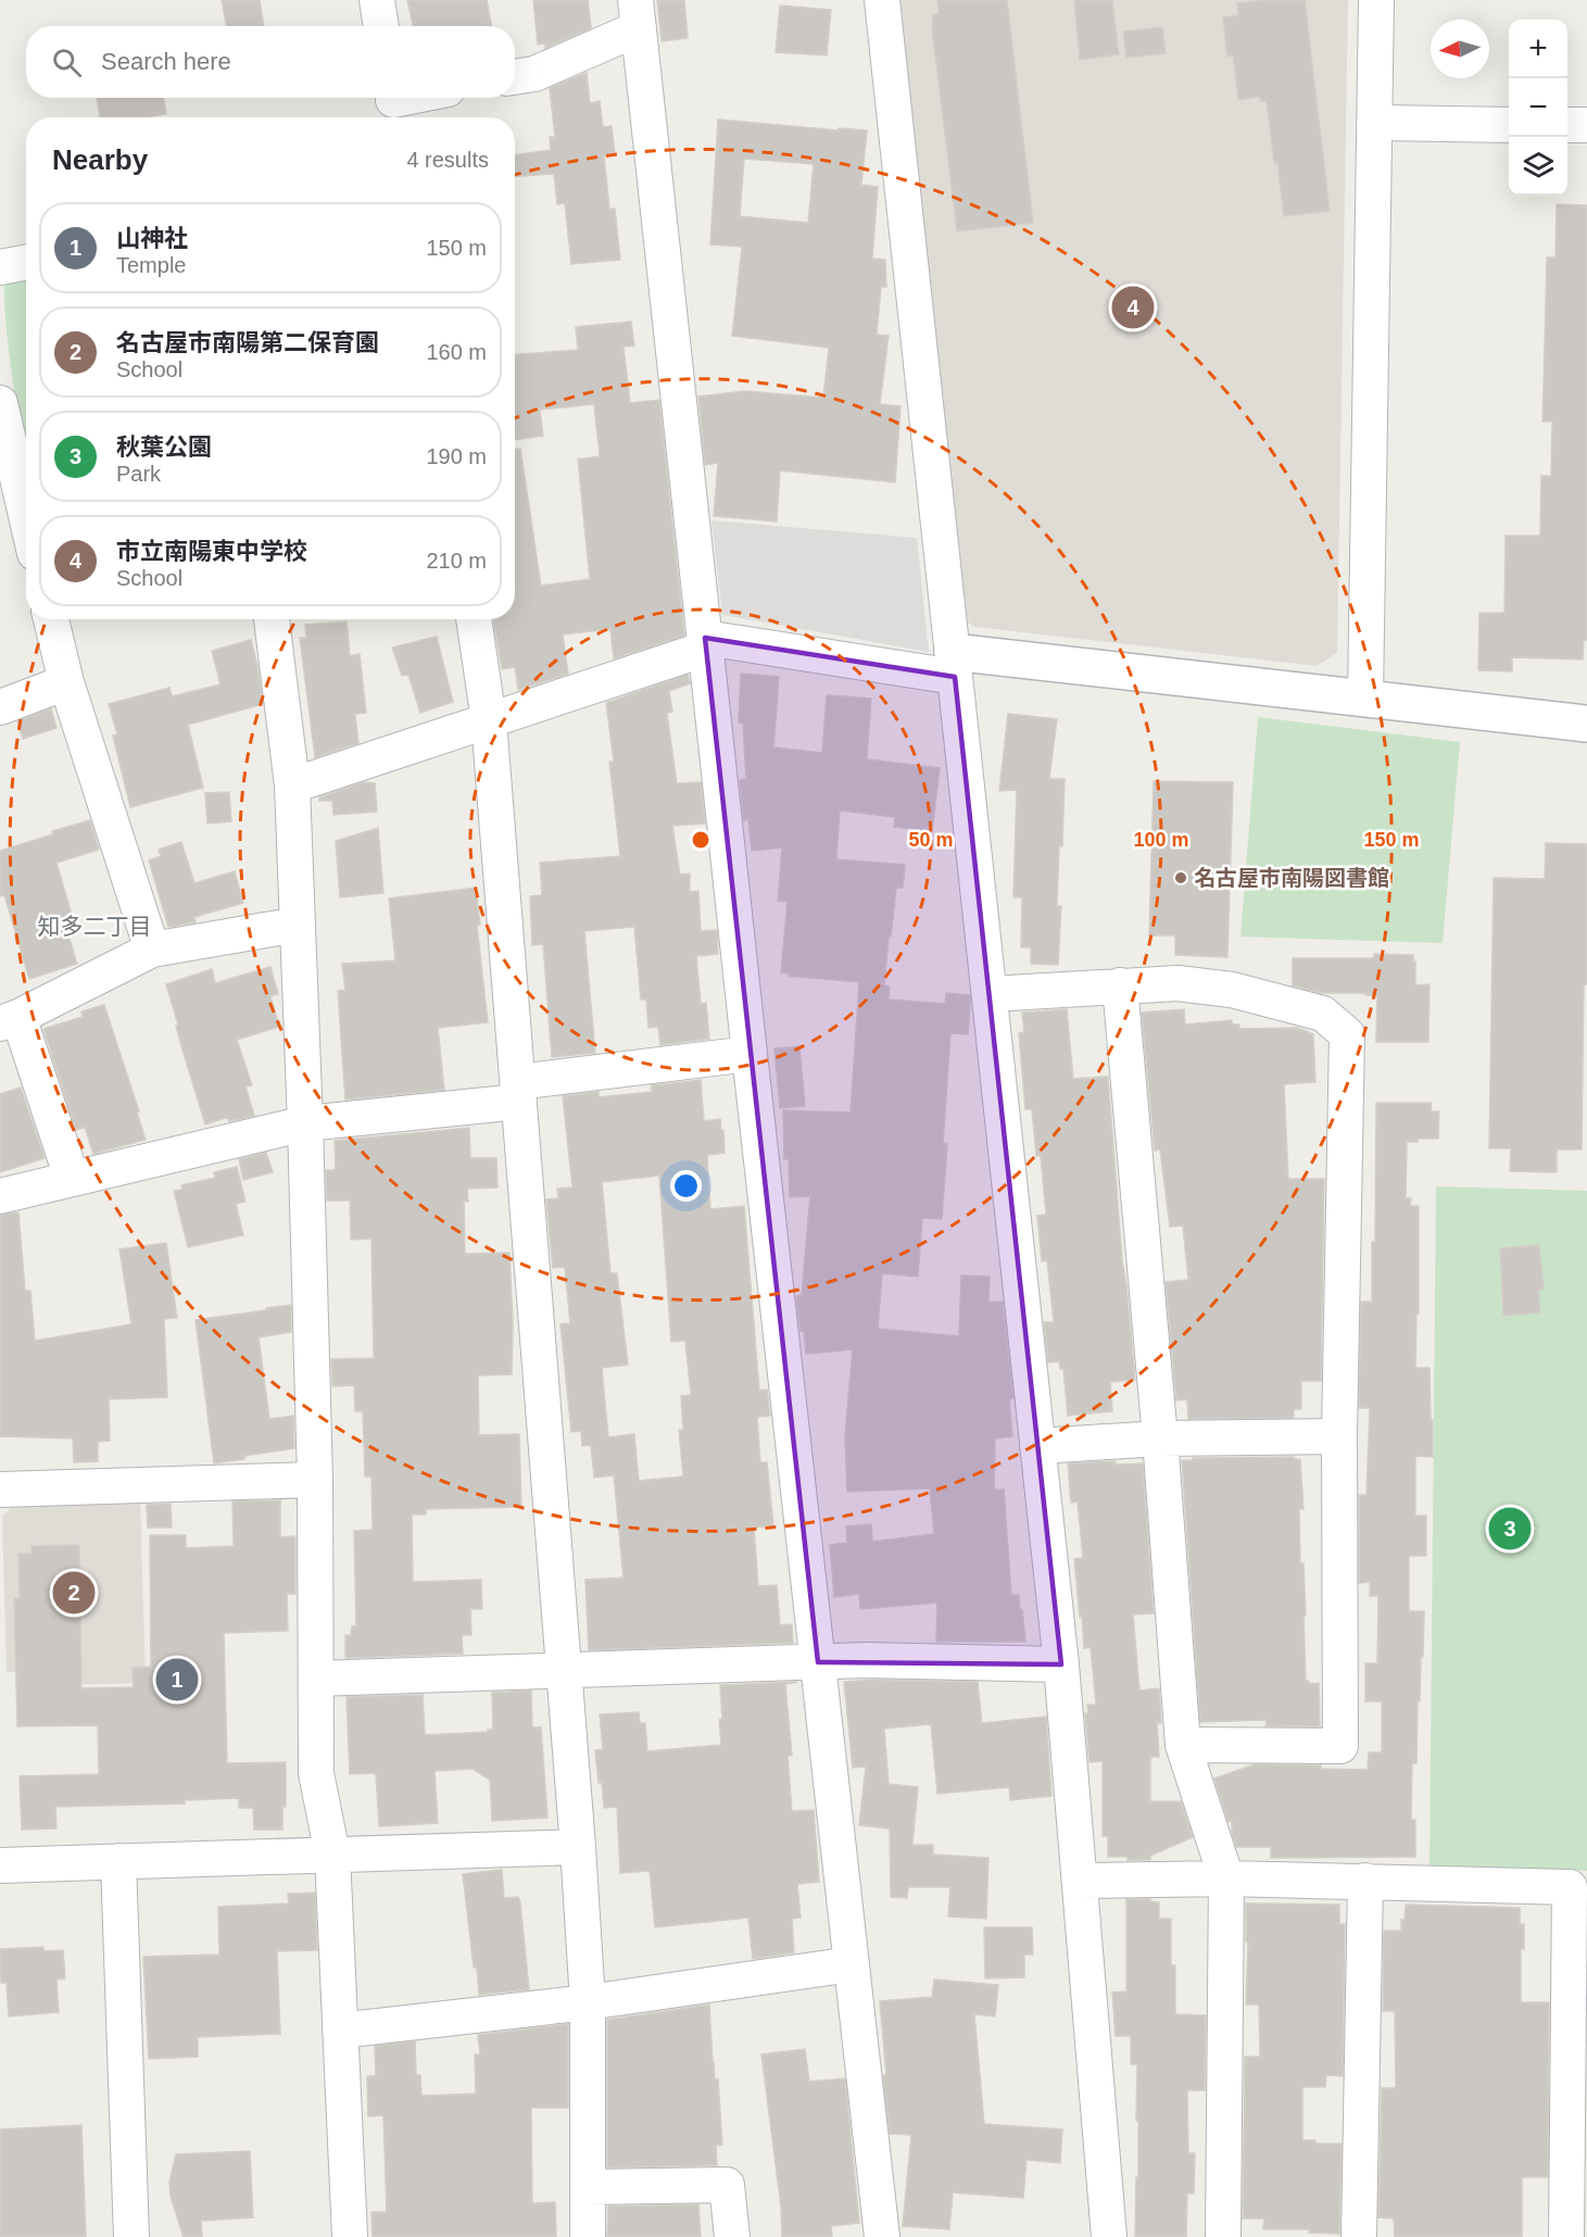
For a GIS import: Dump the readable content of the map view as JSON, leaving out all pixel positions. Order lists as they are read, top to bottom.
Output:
{
  "districts": ["知多二丁目"],
  "places": ["名古屋市南陽図書館"],
  "north": "left",
  "page": {
    "map_buttons": ["+", "−"],
    "search": "Search here",
    "heading": ["Nearby", "4 results"],
    "list": [
      {
        "mark": "1",
        "name": "山神社",
        "note": "Temple",
        "value": "150 m"
      },
      {
        "mark": "2",
        "name": "名古屋市南陽第二保育園",
        "note": "School",
        "value": "160 m"
      },
      {
        "mark": "3",
        "name": "秋葉公園",
        "note": "Park",
        "value": "190 m"
      },
      {
        "mark": "4",
        "name": "市立南陽東中学校",
        "note": "School",
        "value": "210 m"
      }
    ],
    "pins": [
      "4",
      "3",
      "2",
      "1"
    ]
  },
  "rings": ["50 m", "100 m", "150 m"]
}
